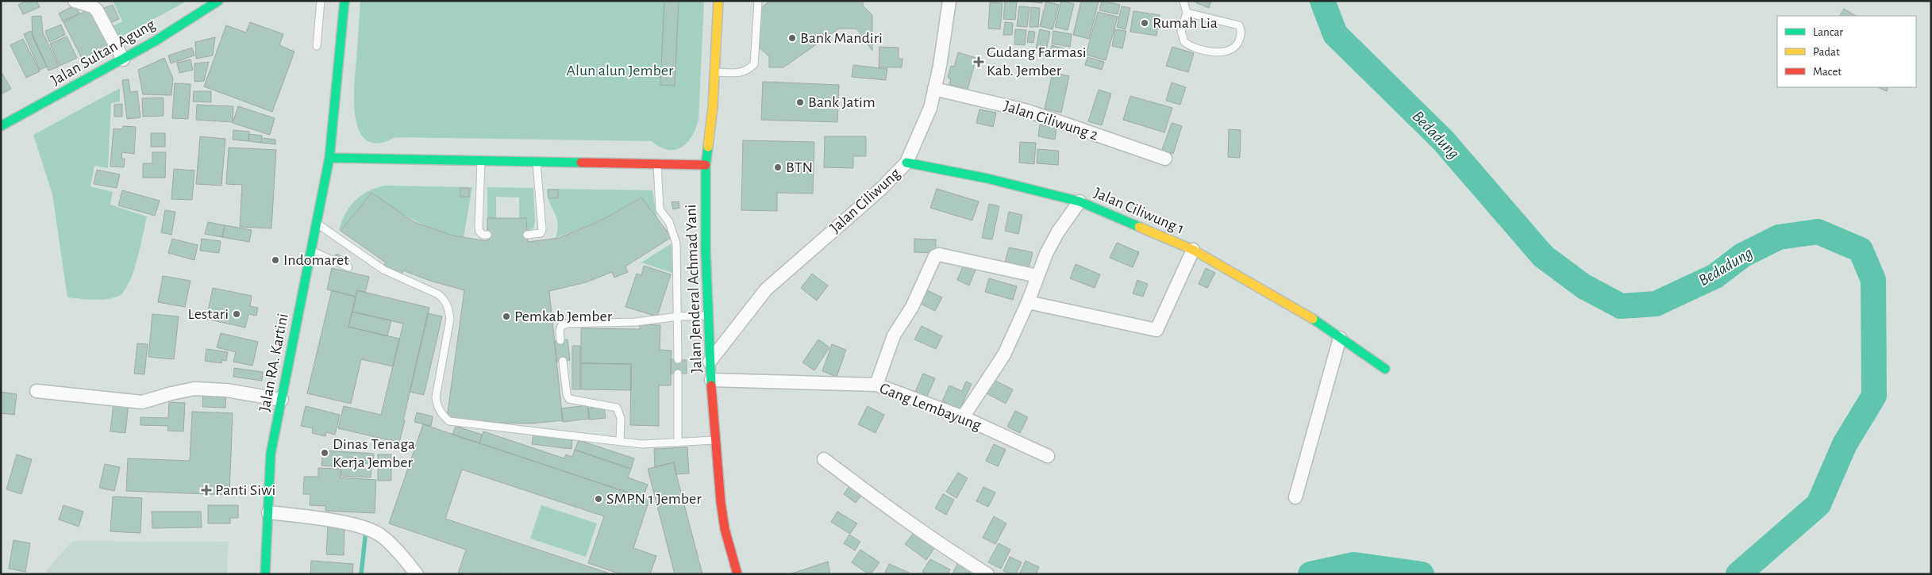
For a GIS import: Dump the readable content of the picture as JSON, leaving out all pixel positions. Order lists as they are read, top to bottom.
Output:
{
  "streets": {
    "main road": [
      "Jalan Sultan Agung",
      "Jalan Ciliwung 1",
      "Jalan Jenderal Achmad Yani",
      "Jalan RA. Kartini"
    ],
    "street": ["Jalan Ciliwung 2", "Jalan Ciliwung", "Gang Lembayung"]
  },
  "crossings": [
    ["Jalan Ciliwung 2", "Jalan Ciliwung"],
    ["Jalan Ciliwung", "Jalan Ciliwung 1"],
    ["Jalan Ciliwung", "Jalan Jenderal Achmad Yani"],
    ["Jalan Jenderal Achmad Yani", "Gang Lembayung"]
  ],
  "water": ["Bedadung"],
  "parks": ["Alun alun Jember"],
  "places": {
    "other": [
      "Rumah Lia",
      "Bank Mandiri",
      "Bank Jatim",
      "BTN",
      "Indomaret",
      "Lestari",
      "Pemkab Jember",
      "Dinas Tenaga Kerja Jember",
      "SMPN 1 Jember"
    ],
    "health": ["Gudang Farmasi Kab. Jember", "Panti Siwi"]
  },
  "legend": ["Lancar", "Padat", "Macet"]
}
